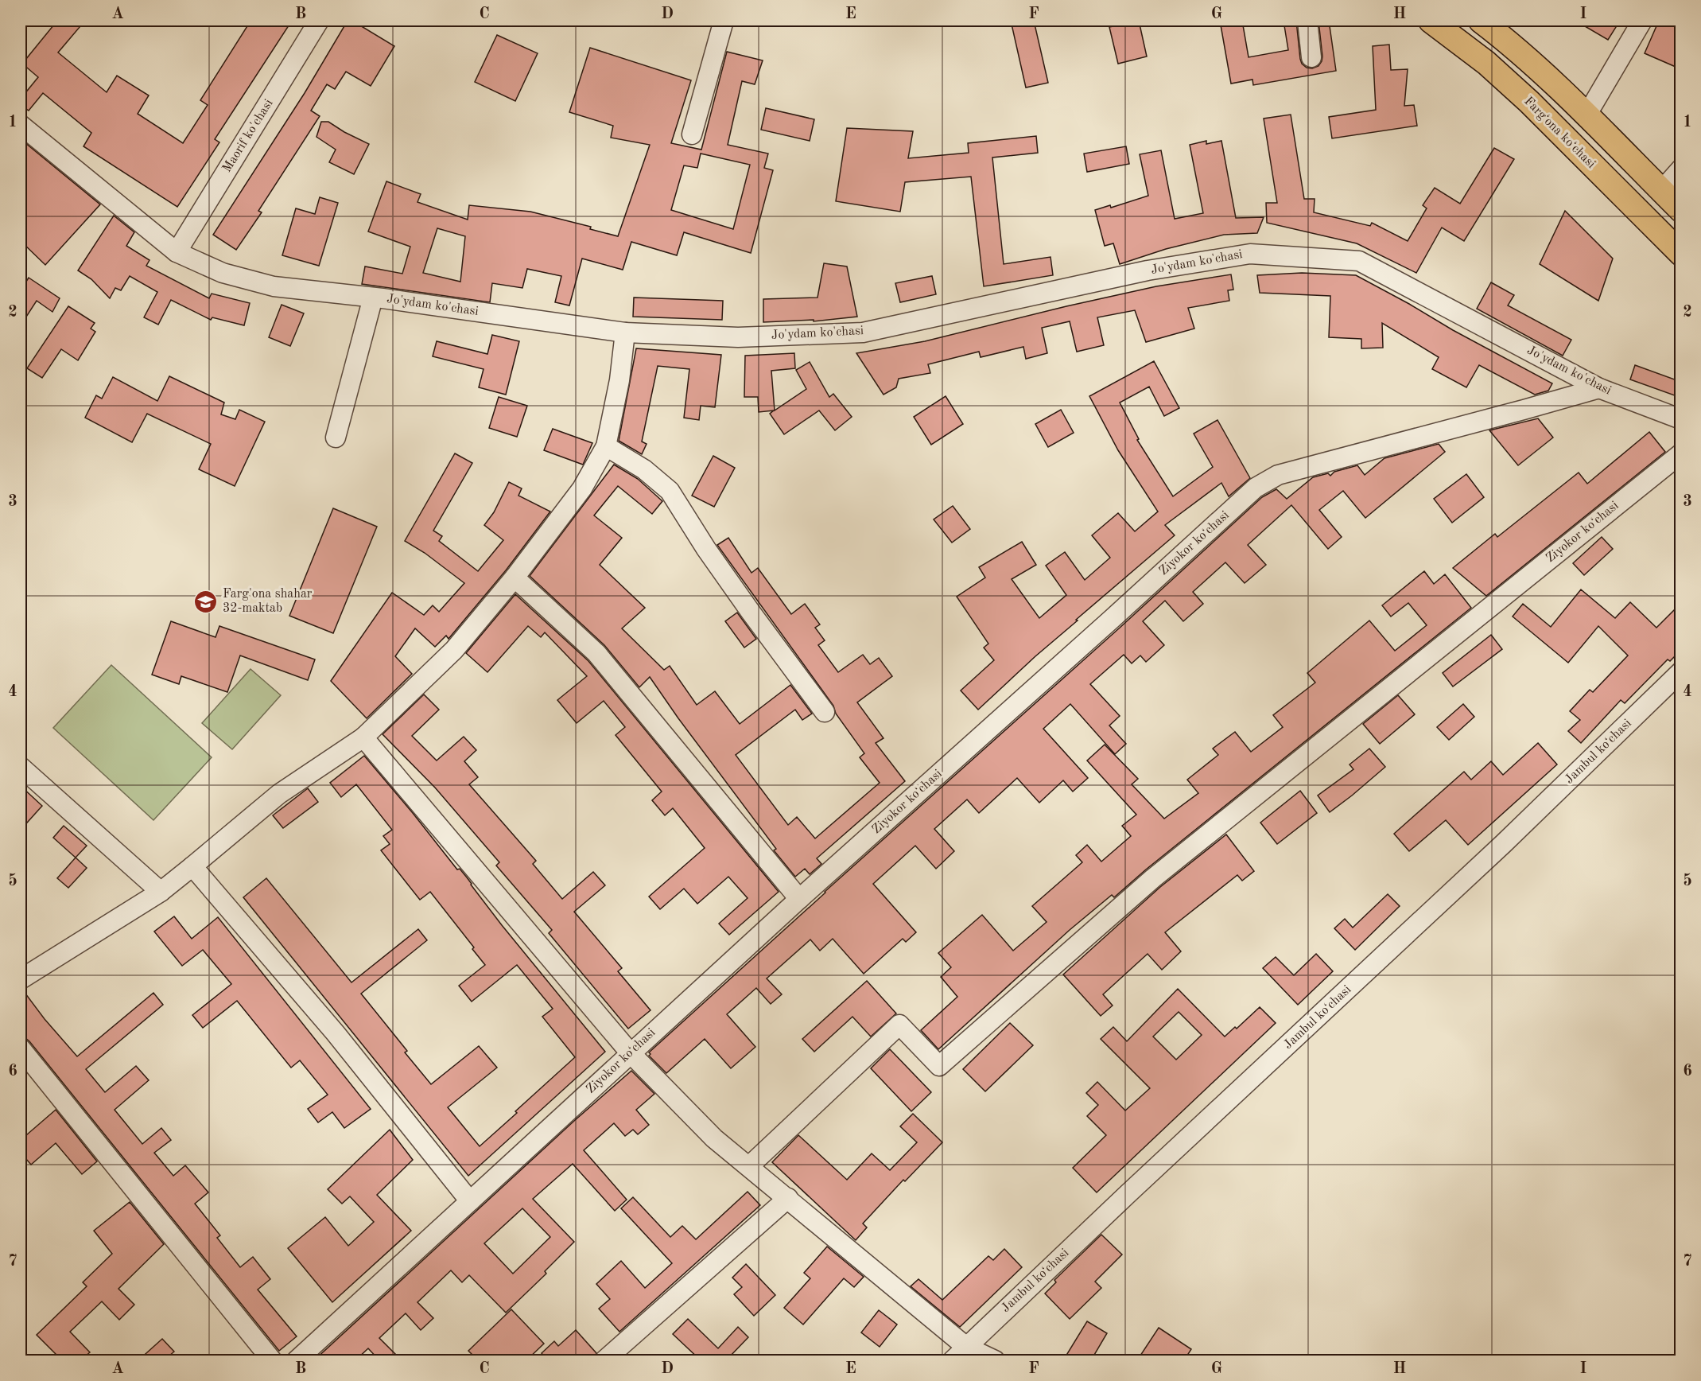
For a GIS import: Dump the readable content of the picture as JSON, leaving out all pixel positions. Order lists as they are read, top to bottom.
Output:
{
  "streets": {
    "main road": ["Fargʻona koʻchasi"],
    "street": [
      "Maorif ko'chasi",
      "Jo'ydam ko'chasi",
      "Ziyokor koʻchasi",
      "Jambul koʻchasi"
    ]
  },
  "crossings": [
    ["Maorif ko'chasi", "Jo'ydam ko'chasi"],
    ["Jo'ydam ko'chasi", "Ziyokor koʻchasi"]
  ],
  "places": {
    "school or university": ["Farg'ona shahar 32-maktab"]
  },
  "grid": {
    "columns": [
      "A",
      "B",
      "C",
      "D",
      "E",
      "F",
      "G",
      "H",
      "I"
    ],
    "rows": [
      "1",
      "2",
      "3",
      "4",
      "5",
      "6",
      "7"
    ]
  }
}
